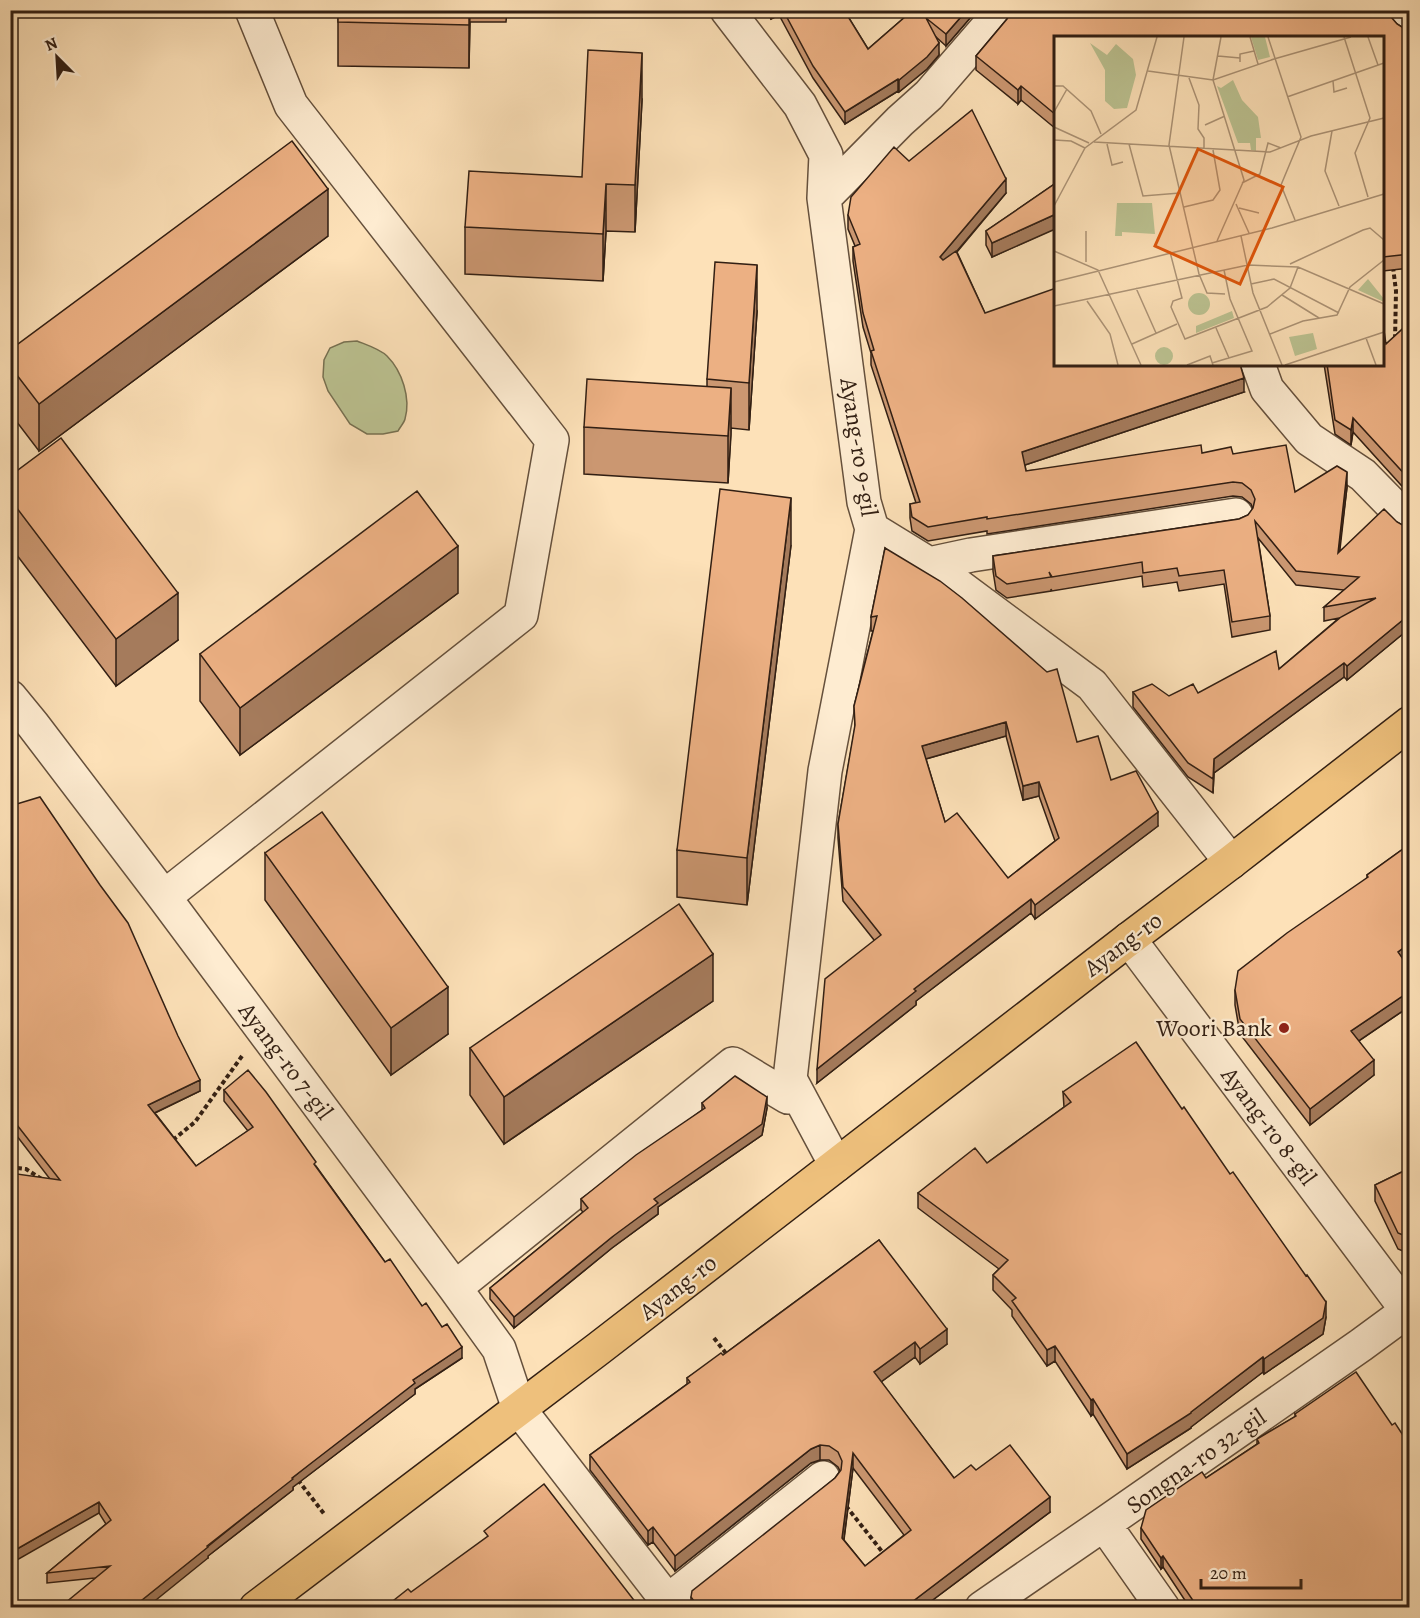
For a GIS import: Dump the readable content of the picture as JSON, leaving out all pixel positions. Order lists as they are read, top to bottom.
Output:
{
  "streets": {
    "main road": ["Ayang-ro"],
    "street": [
      "Ayang-ro 9-gil",
      "Ayang-ro 7-gil",
      "Ayang-ro 8-gil",
      "Songna-ro 32-gil"
    ]
  },
  "crossings": [
    ["Ayang-ro 9-gil", "Ayang-ro"],
    ["Ayang-ro", "Ayang-ro 7-gil"],
    ["Ayang-ro", "Ayang-ro 8-gil"],
    ["Ayang-ro 8-gil", "Songna-ro 32-gil"]
  ],
  "places": ["Woori Bank"],
  "scale_bar": "20 m",
  "north": "top left"
}
